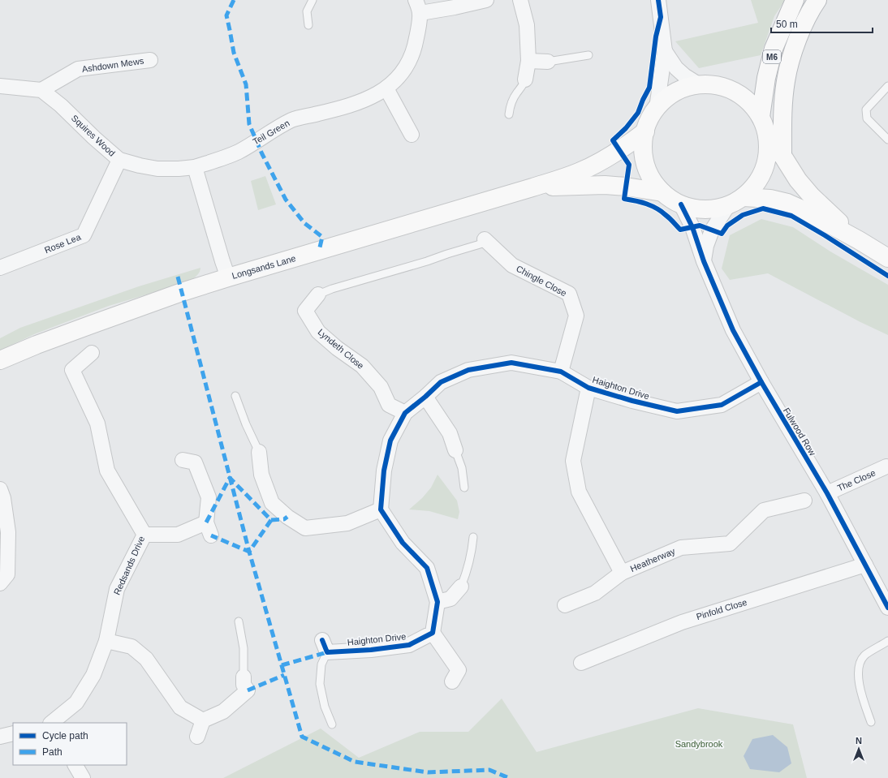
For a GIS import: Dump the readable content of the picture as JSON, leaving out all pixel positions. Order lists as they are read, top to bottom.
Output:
{
  "streets": {
    "main road": ["M6", "Longsands Lane"],
    "street": [
      "Ashdown Mews",
      "Teil Green",
      "Squires Wood",
      "Rose Lea",
      "Chingle Close",
      "Lyndeth Close",
      "Haighton Drive",
      "Fulwood Row",
      "The Close",
      "Heatherway",
      "Redsands Drive",
      "Pinfold Close"
    ]
  },
  "crossings": [
    ["Ashdown Mews", "Squires Wood"],
    ["Teil Green", "Squires Wood"],
    ["Squires Wood", "Rose Lea"],
    ["Chingle Close", "Haighton Drive"],
    ["Lyndeth Close", "Haighton Drive"],
    ["Haighton Drive", "Fulwood Row"],
    ["Haighton Drive", "Heatherway"],
    ["Fulwood Row", "The Close"],
    ["Fulwood Row", "Pinfold Close"]
  ],
  "parks": ["Sandybrook"],
  "legend": ["Cycle path", "Path"],
  "scale_bar": "50 m",
  "north": "top"
}
